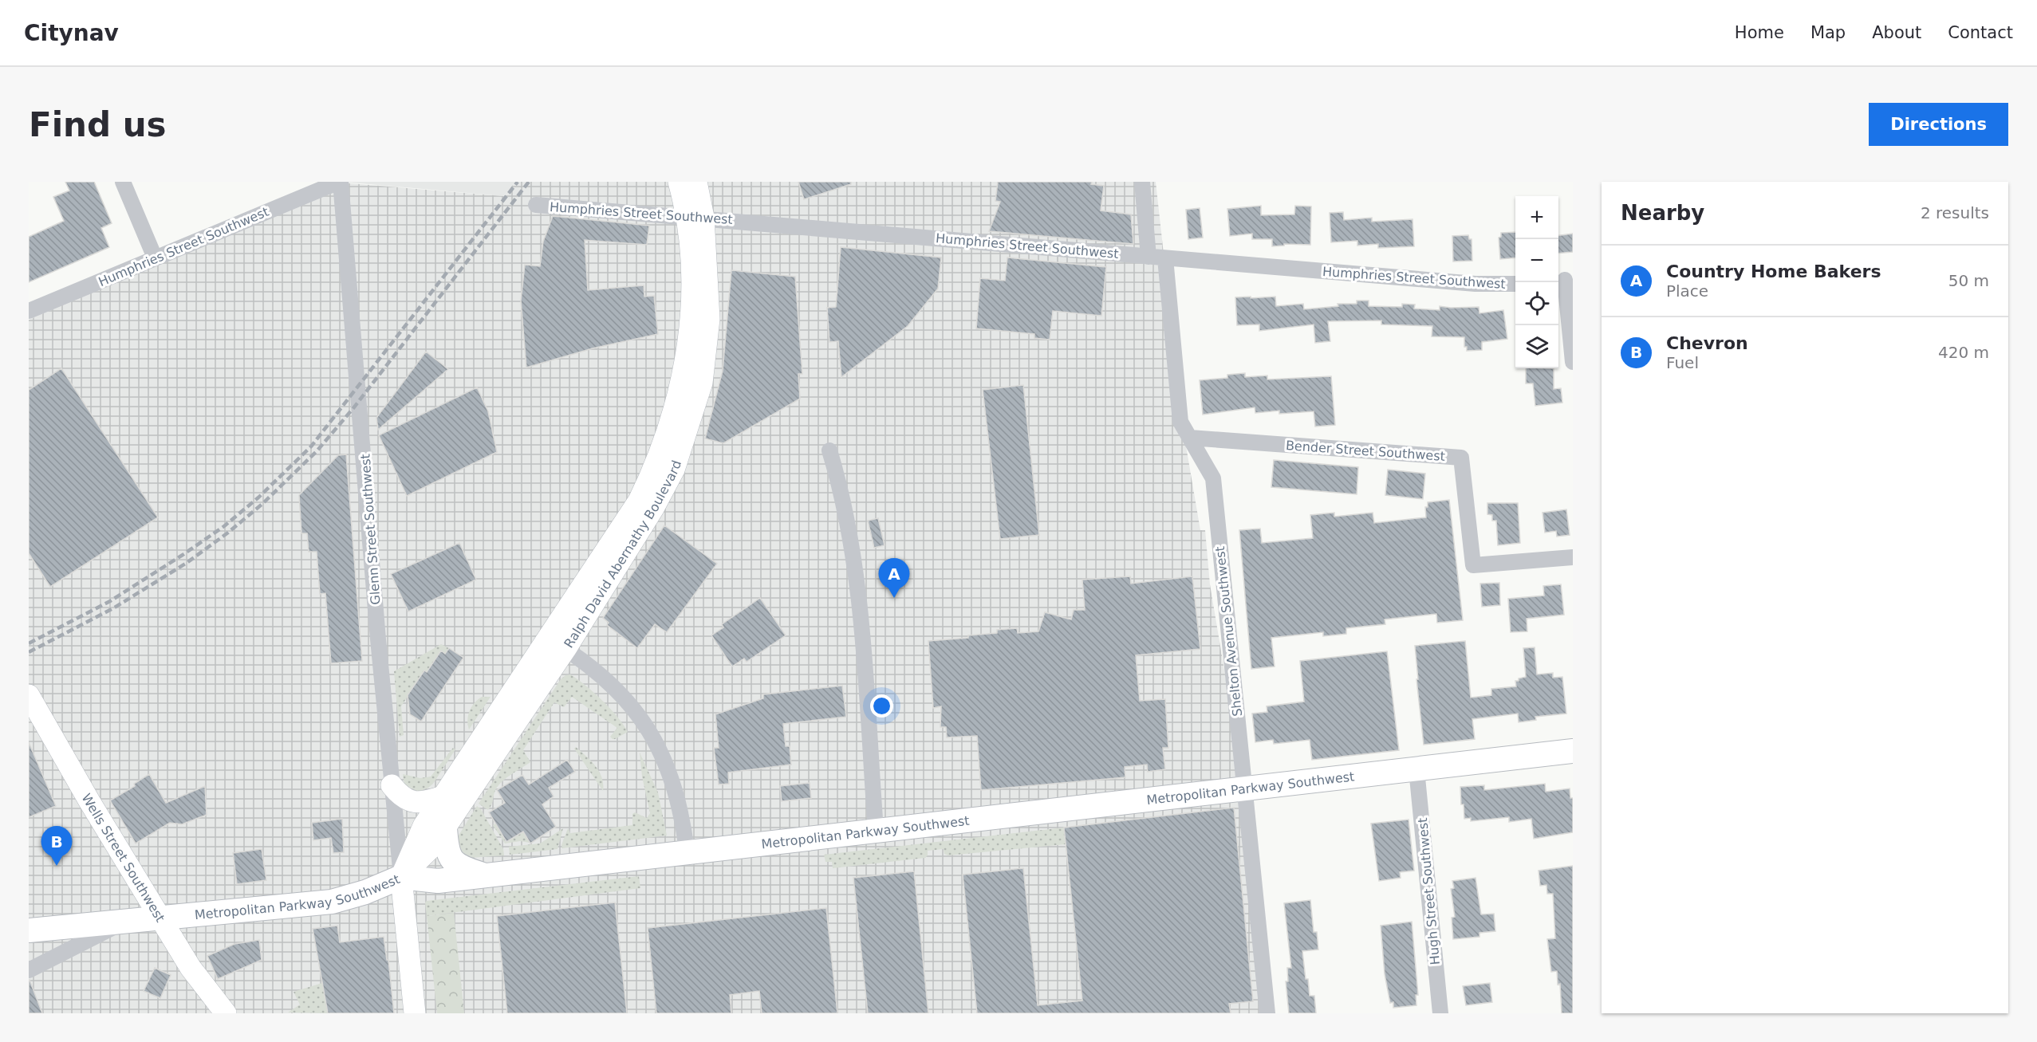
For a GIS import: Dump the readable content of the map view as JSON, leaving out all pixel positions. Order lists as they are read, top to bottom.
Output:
{
  "streets": {
    "main road": ["Ralph David Abernathy Boulevard", "Metropolitan Parkway Southwest", "Wells Street Southwest"],
    "street": [
      "Humphries Street Southwest",
      "Bender Street Southwest",
      "Glenn Street Southwest",
      "Shelton Avenue Southwest",
      "Hugh Street Southwest"
    ]
  },
  "crossings": [
    ["Humphries Street Southwest", "Glenn Street Southwest"],
    ["Humphries Street Southwest", "Ralph David Abernathy Boulevard"],
    ["Humphries Street Southwest", "Shelton Avenue Southwest"],
    ["Bender Street Southwest", "Shelton Avenue Southwest"],
    ["Glenn Street Southwest", "Ralph David Abernathy Boulevard"],
    ["Glenn Street Southwest", "Metropolitan Parkway Southwest"],
    ["Ralph David Abernathy Boulevard", "Metropolitan Parkway Southwest"],
    ["Shelton Avenue Southwest", "Metropolitan Parkway Southwest"],
    ["Metropolitan Parkway Southwest", "Wells Street Southwest"],
    ["Metropolitan Parkway Southwest", "Hugh Street Southwest"]
  ],
  "page": {
    "header": "Citynav",
    "nav": [
      "Home",
      "Map",
      "About",
      "Contact"
    ],
    "buttons": "Directions",
    "title": "Find us",
    "heading": ["Nearby", "2 results"],
    "map_buttons": ["+", "−"],
    "list": [
      {
        "mark": "A",
        "name": "Country Home Bakers",
        "note": "Place",
        "value": "50 m"
      },
      {
        "mark": "B",
        "name": "Chevron",
        "note": "Fuel",
        "value": "420 m"
      }
    ],
    "pins": ["A", "B"]
  }
}
